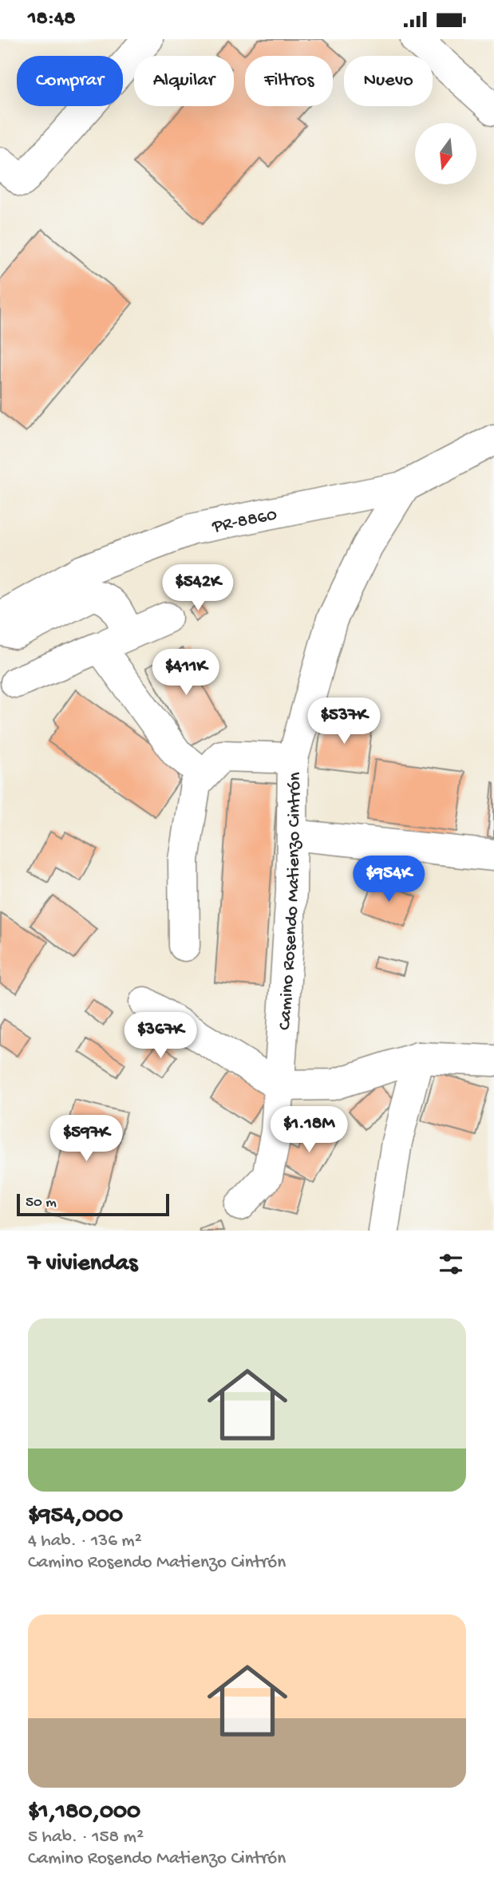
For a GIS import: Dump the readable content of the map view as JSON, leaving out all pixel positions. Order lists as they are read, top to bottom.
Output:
{
  "streets": {
    "street": ["PR-8860", "Camino Rosendo Matienzo Cintrón"]
  },
  "crossings": [
    ["PR-8860", "Camino Rosendo Matienzo Cintrón"]
  ],
  "scale_bar": "50 m",
  "north": "bottom",
  "page": {
    "status": "18:48",
    "chip": [
      "Comprar",
      "Alquilar",
      "Filtros",
      "Nuevo"
    ],
    "price": [
      "$542K",
      "$411K",
      "$537K",
      "$954K",
      "$367K",
      "$1.18M",
      "$597K"
    ],
    "scale": "50 m",
    "heading": "7 viviendas",
    "list": [
      {
        "name": "$954,000",
        "note": "4 hab. · 136 m² · Camino Rosendo Matienzo Cintrón"
      },
      {
        "name": "$1,180,000",
        "note": "5 hab. · 158 m² · Camino Rosendo Matienzo Cintrón"
      }
    ]
  }
}
